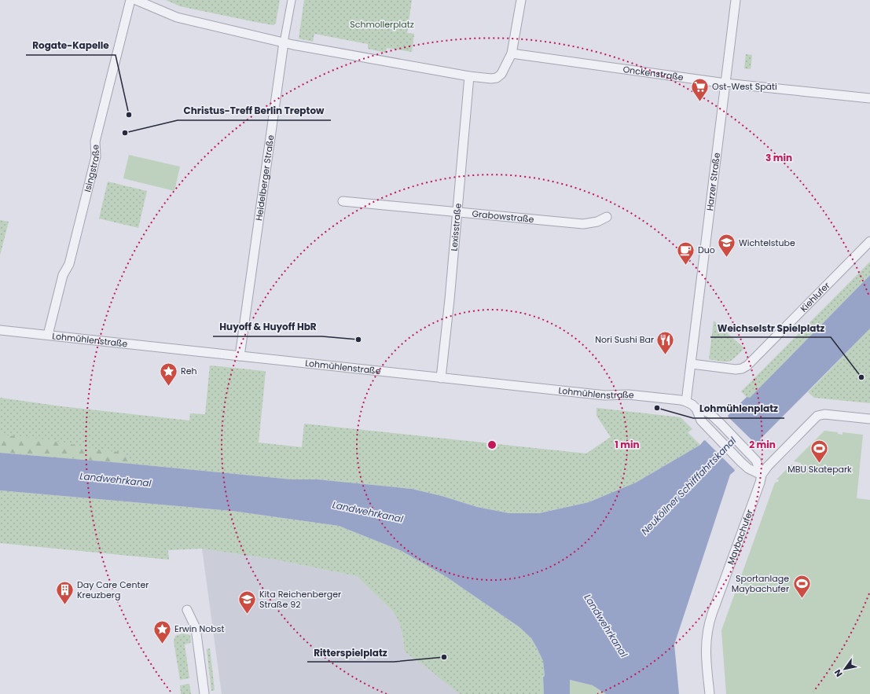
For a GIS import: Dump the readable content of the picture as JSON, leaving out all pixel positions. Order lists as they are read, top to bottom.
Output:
{
  "streets": {
    "street": [
      "Onckenstraße",
      "Isingstraße",
      "Heidelberger Straße",
      "Harzer Straße",
      "Grabowstraße",
      "Lexisstraße",
      "Kiehlufer",
      "Lohmühlenstraße",
      "Maybachufer"
    ]
  },
  "crossings": [
    ["Onckenstraße", "Harzer Straße"],
    ["Isingstraße", "Lohmühlenstraße"],
    ["Heidelberger Straße", "Lohmühlenstraße"],
    ["Harzer Straße", "Kiehlufer"],
    ["Harzer Straße", "Lohmühlenstraße"],
    ["Grabowstraße", "Lexisstraße"],
    ["Lexisstraße", "Lohmühlenstraße"]
  ],
  "water": ["Landwehrkanal", "Neuköllner Schifffahrtskanal"],
  "parks": ["Schmollerplatz"],
  "places": {
    "supermarket": ["Ost-West Späti"],
    "other": [
      "Rogate-Kapelle",
      "Christus-Treff Berlin Treptow",
      "Huyoff & Huyoff HbR",
      "Weichselstr Spielplatz",
      "Lohmühlenplatz",
      "Ritterspielplatz"
    ],
    "school or university": ["Wichtelstube", "Kita Reichenberger Straße 92"],
    "cafe": ["Duo"],
    "restaurant": ["Nori Sushi Bar"],
    "place": ["Reh", "Erwin Nobst"],
    "sports": ["MBU Skatepark", "Sportanlage Maybachufer"],
    "building": ["Day Care Center Kreuzberg"]
  },
  "north": "bottom left",
  "rings": ["3 min", "1 min", "2 min"]
}
